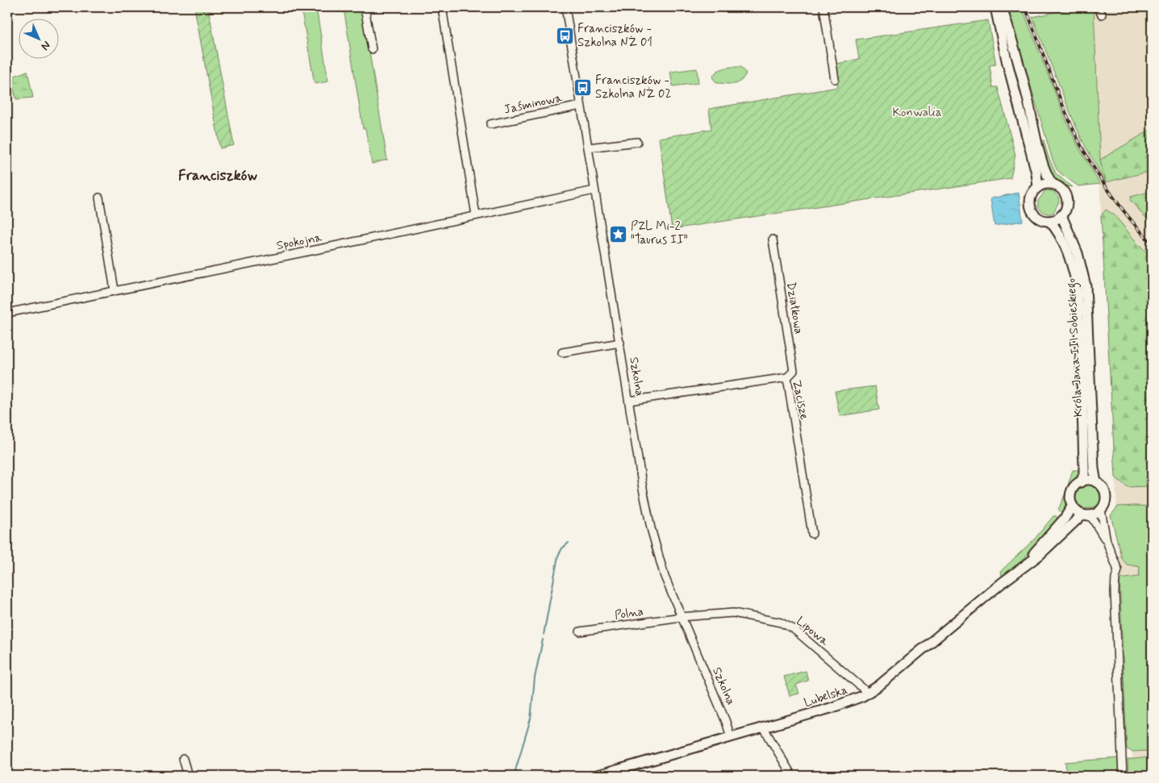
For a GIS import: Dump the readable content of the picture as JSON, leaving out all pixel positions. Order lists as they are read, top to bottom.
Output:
{
  "streets": {
    "main road": ["Króla Jana III Sobieskiego", "Lubelska"],
    "street": [
      "Jaśminowa",
      "Spokojna",
      "Działkowa",
      "Szkolna",
      "Zacisze",
      "Polna",
      "Lipowa"
    ]
  },
  "crossings": [
    ["Jaśminowa", "Szkolna"],
    ["Spokojna", "Szkolna"],
    ["Działkowa", "Zacisze"],
    ["Króla Jana III Sobieskiego", "Lubelska"],
    ["Szkolna", "Zacisze"],
    ["Szkolna", "Polna"],
    ["Szkolna", "Lipowa"],
    ["Szkolna", "Lubelska"],
    ["Polna", "Lipowa"],
    ["Lipowa", "Lubelska"]
  ],
  "districts": ["Franciszków"],
  "parks": ["Konwalia"],
  "places": {
    "bus stop": ["Franciszków - Szkolna NŻ 01", "Franciszków - Szkolna NŻ 02"],
    "place": ["PZL Mi-2 \"Taurus II\""]
  },
  "north": "bottom right"
}
